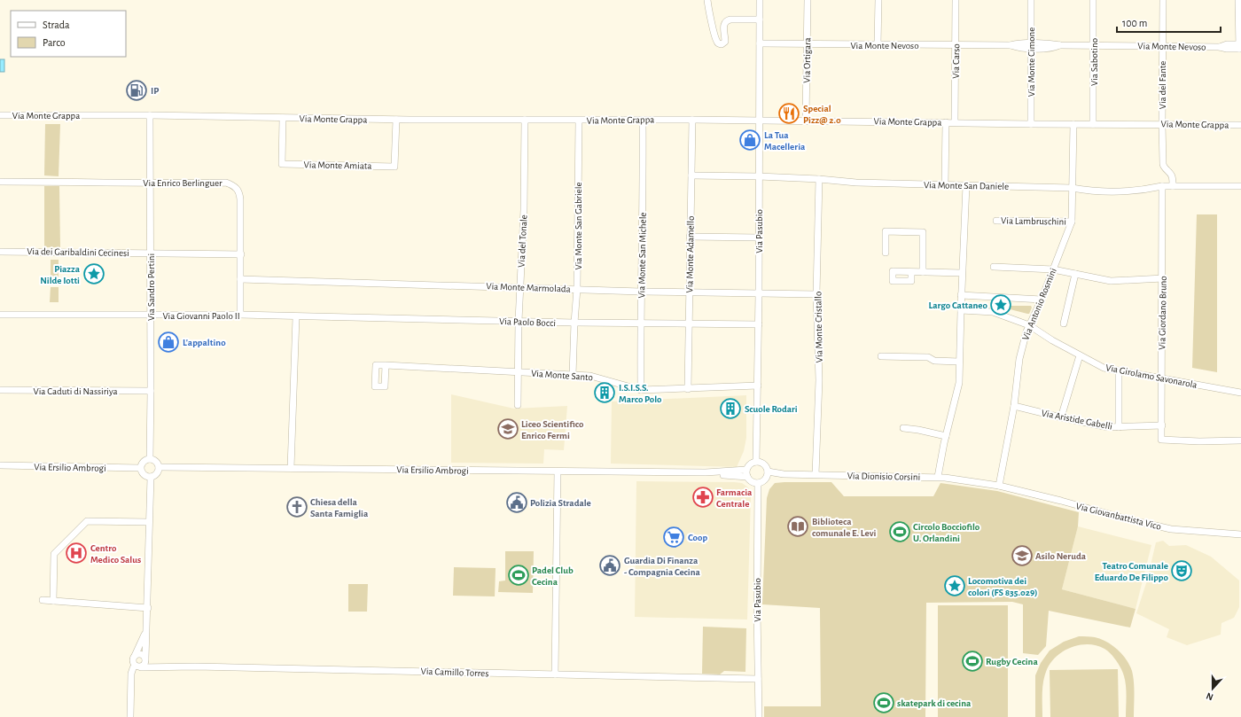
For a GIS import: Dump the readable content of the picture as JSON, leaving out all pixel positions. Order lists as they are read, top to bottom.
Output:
{
  "streets": {
    "street": [
      "Via Monte Nevoso",
      "Via Ortigara",
      "Via Carso",
      "Via Monte Cimone",
      "Via Sabotino",
      "Via del Fante",
      "Via Monte Grappa",
      "Via Monte Amiata",
      "Via Enrico Berlinguer",
      "Via Monte San Daniele",
      "Via Lambruschini",
      "Via Monte San Gabriele",
      "Via Pasubio",
      "Via del Tonale",
      "Via dei Garibaldini Cecinesi",
      "Via Monte Adamello",
      "Via Monte San Michele",
      "Via Sandro Pertini",
      "Via Monte Marmolada",
      "Via Antonio Rosmini",
      "Via Giordano Bruno",
      "Via Giovanni Paolo II",
      "Via Paolo Bocci",
      "Via Monte Cristallo",
      "Via Monte Santo",
      "Via Girolamo Savonarola",
      "Via Caduti di Nassiriya",
      "Via Aristide Gabelli",
      "Via Ersilio Ambrogi",
      "Via Dionisio Corsini",
      "Via Giovanbattista Vico",
      "Via Camillo Torres"
    ]
  },
  "crossings": [
    ["Via Monte Nevoso", "Via Ortigara"],
    ["Via Monte Nevoso", "Via Carso"],
    ["Via Monte Nevoso", "Via Monte Cimone"],
    ["Via Monte Nevoso", "Via Sabotino"],
    ["Via Monte Nevoso", "Via del Fante"],
    ["Via Monte Nevoso", "Via Pasubio"],
    ["Via Ortigara", "Via Monte Grappa"],
    ["Via Carso", "Via Monte Grappa"],
    ["Via Monte Cimone", "Via Monte Grappa"],
    ["Via Sabotino", "Via Monte Grappa"],
    ["Via del Fante", "Via Monte Grappa"],
    ["Via del Fante", "Via Monte San Daniele"],
    ["Via Monte Grappa", "Via Monte Amiata"],
    ["Via Monte Grappa", "Via Monte San Gabriele"],
    ["Via Monte Grappa", "Via Pasubio"],
    ["Via Monte Grappa", "Via del Tonale"],
    ["Via Monte Grappa", "Via Monte Adamello"],
    ["Via Monte Grappa", "Via Monte San Michele"],
    ["Via Monte Grappa", "Via Sandro Pertini"],
    ["Via Monte Grappa", "Via Antonio Rosmini"],
    ["Via Enrico Berlinguer", "Via dei Garibaldini Cecinesi"],
    ["Via Enrico Berlinguer", "Via Sandro Pertini"],
    ["Via Enrico Berlinguer", "Via Monte Marmolada"],
    ["Via Enrico Berlinguer", "Via Giovanni Paolo II"],
    ["Via Monte San Daniele", "Via Pasubio"],
    ["Via Monte San Daniele", "Via Monte Adamello"],
    ["Via Monte San Daniele", "Via Antonio Rosmini"],
    ["Via Monte San Daniele", "Via Giordano Bruno"],
    ["Via Monte San Daniele", "Via Monte Cristallo"],
    ["Via Lambruschini", "Via Antonio Rosmini"],
    ["Via Monte San Gabriele", "Via Monte Marmolada"],
    ["Via Monte San Gabriele", "Via Paolo Bocci"],
    ["Via Monte San Gabriele", "Via Monte Santo"],
    ["Via Pasubio", "Via Monte Marmolada"],
    ["Via Pasubio", "Via Paolo Bocci"],
    ["Via Pasubio", "Via Monte Santo"],
    ["Via Pasubio", "Via Ersilio Ambrogi"],
    ["Via Pasubio", "Via Dionisio Corsini"],
    ["Via Pasubio", "Via Camillo Torres"],
    ["Via del Tonale", "Via Monte Marmolada"],
    ["Via del Tonale", "Via Paolo Bocci"],
    ["Via del Tonale", "Via Monte Santo"],
    ["Via dei Garibaldini Cecinesi", "Via Sandro Pertini"],
    ["Via Monte Adamello", "Via Monte Marmolada"],
    ["Via Monte Adamello", "Via Paolo Bocci"],
    ["Via Monte Adamello", "Via Monte Santo"],
    ["Via Monte San Michele", "Via Monte Marmolada"],
    ["Via Monte San Michele", "Via Paolo Bocci"],
    ["Via Monte San Michele", "Via Monte Santo"],
    ["Via Sandro Pertini", "Via Giovanni Paolo II"],
    ["Via Sandro Pertini", "Via Caduti di Nassiriya"],
    ["Via Sandro Pertini", "Via Ersilio Ambrogi"],
    ["Via Monte Marmolada", "Via Monte Cristallo"],
    ["Via Antonio Rosmini", "Via Girolamo Savonarola"],
    ["Via Antonio Rosmini", "Via Aristide Gabelli"],
    ["Via Antonio Rosmini", "Via Dionisio Corsini"],
    ["Via Antonio Rosmini", "Via Giovanbattista Vico"],
    ["Via Giordano Bruno", "Via Girolamo Savonarola"],
    ["Via Giordano Bruno", "Via Aristide Gabelli"],
    ["Via Giovanni Paolo II", "Via Paolo Bocci"],
    ["Via Monte Cristallo", "Via Dionisio Corsini"],
    ["Via Ersilio Ambrogi", "Via Dionisio Corsini"],
    ["Via Dionisio Corsini", "Via Giovanbattista Vico"]
  ],
  "places": {
    "fuel station": ["IP"],
    "restaurant": ["Special Pizz@ 2.0"],
    "shop": ["La Tua Macelleria", "L'appaltino"],
    "place": ["Piazza Nilde Iotti", "Largo Cattaneo", "Locomotiva dei colori (FS 835.029)"],
    "building": ["I.S.I.S.S. Marco Polo", "Scuole Rodari"],
    "school or university": ["Liceo Scientifico Enrico Fermi", "Asilo Neruda"],
    "pharmacy": ["Farmacia Centrale"],
    "public building": ["Polizia Stradale", "Guardia Di Finanza - Compagnia Cecina"],
    "church": ["Chiesa della Santa Famiglia"],
    "library": ["Biblioteca comunale E. Levi"],
    "sports": [
      "Circolo Bocciofilo U. Orlandini",
      "Padel Club Cecina",
      "Rugby Cecina",
      "skatepark di cecina"
    ],
    "supermarket": ["Coop"],
    "hospital": ["Centro Medico Salus"],
    "theatre": ["Teatro Comunale Eduardo De Filippo"]
  },
  "legend": ["Strada", "Parco"],
  "scale_bar": "100 m",
  "north": "bottom"
}
